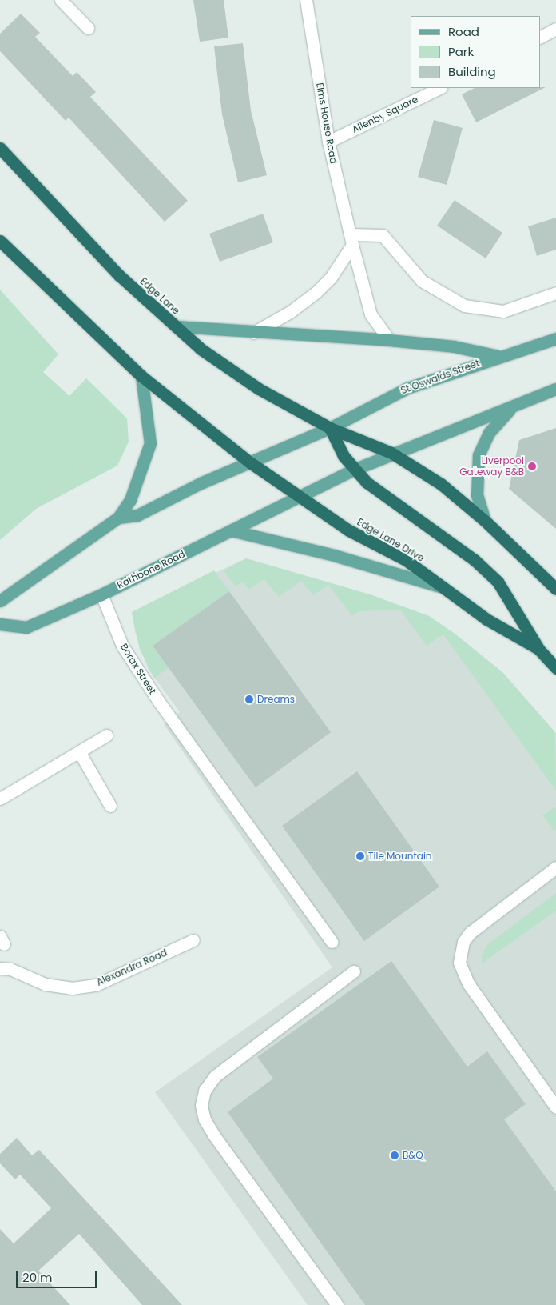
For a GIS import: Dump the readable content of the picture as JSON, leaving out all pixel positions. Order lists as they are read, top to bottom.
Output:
{
  "streets": {
    "highway": ["Edge Lane", "Edge Lane Drive"],
    "main road": ["St Oswalds Street", "Rathbone Road"],
    "street": [
      "Allenby Square",
      "Elms House Road",
      "Borax Street",
      "Alexandra Road"
    ]
  },
  "crossings": [
    ["Allenby Square", "Elms House Road"],
    ["Edge Lane", "St Oswalds Street"],
    ["St Oswalds Street", "Edge Lane Drive"],
    ["Edge Lane Drive", "Rathbone Road"],
    ["Rathbone Road", "Borax Street"]
  ],
  "places": [
    "Liverpool Gateway B&B",
    "Dreams",
    "Tile Mountain",
    "B&Q"
  ],
  "legend": ["Road", "Park", "Building"],
  "scale_bar": "20 m"
}
